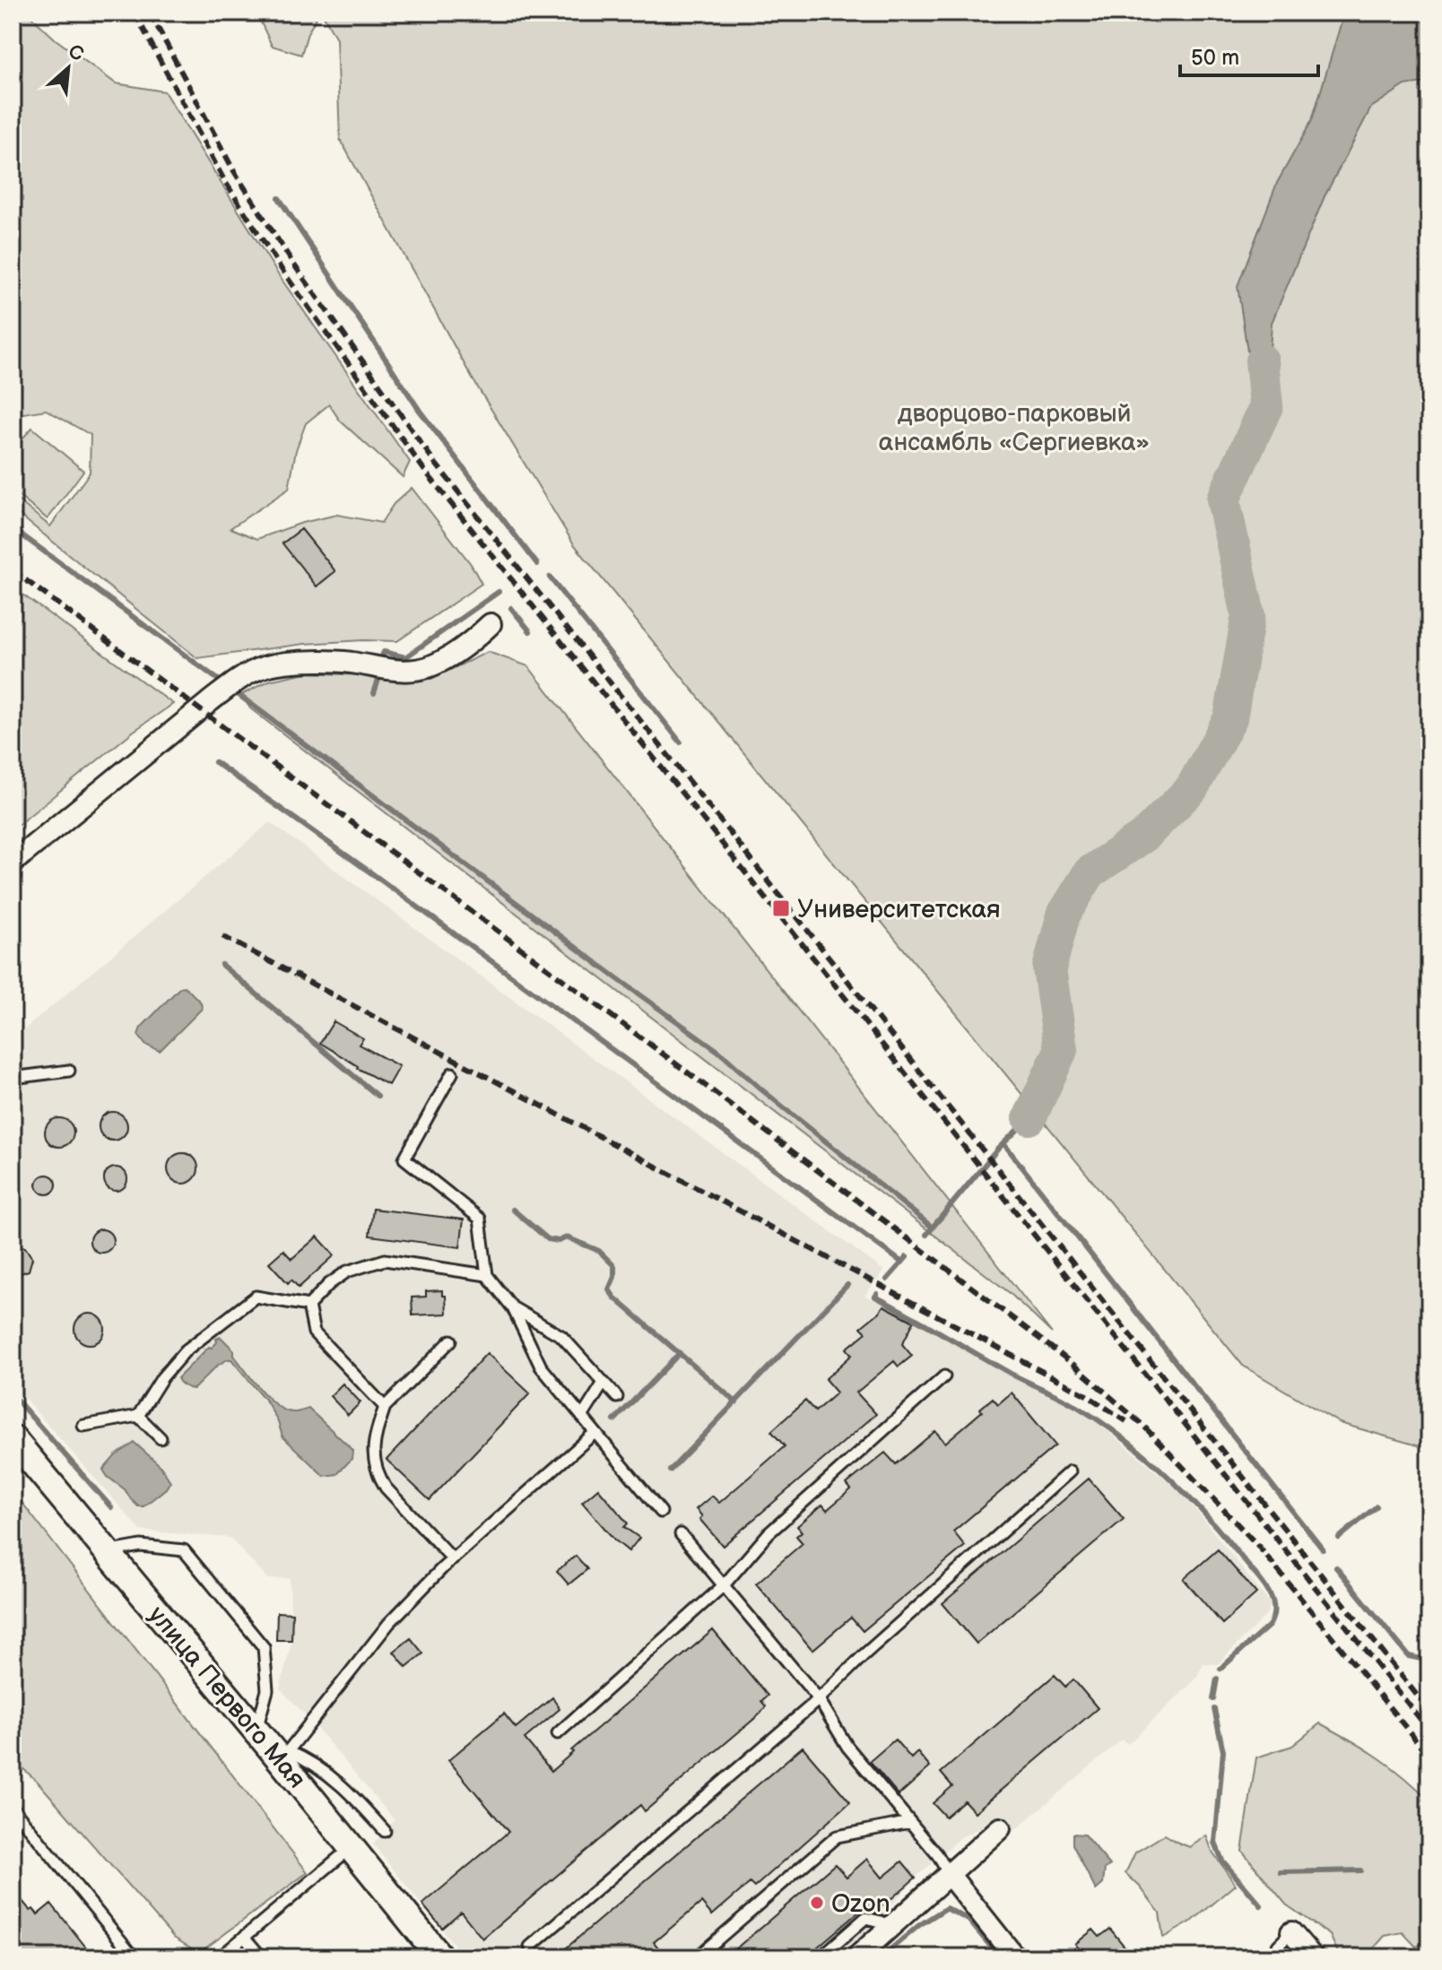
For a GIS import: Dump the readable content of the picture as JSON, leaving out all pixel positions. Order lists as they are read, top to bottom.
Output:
{
  "streets": {
    "street": ["улица Первого Мая"]
  },
  "parks": ["дворцово-парковый ансамбль «Сергиевка»"],
  "places": {
    "transit": ["Университетская"],
    "other": ["Ozon"]
  },
  "scale_bar": "50 m",
  "north": "top right"
}
